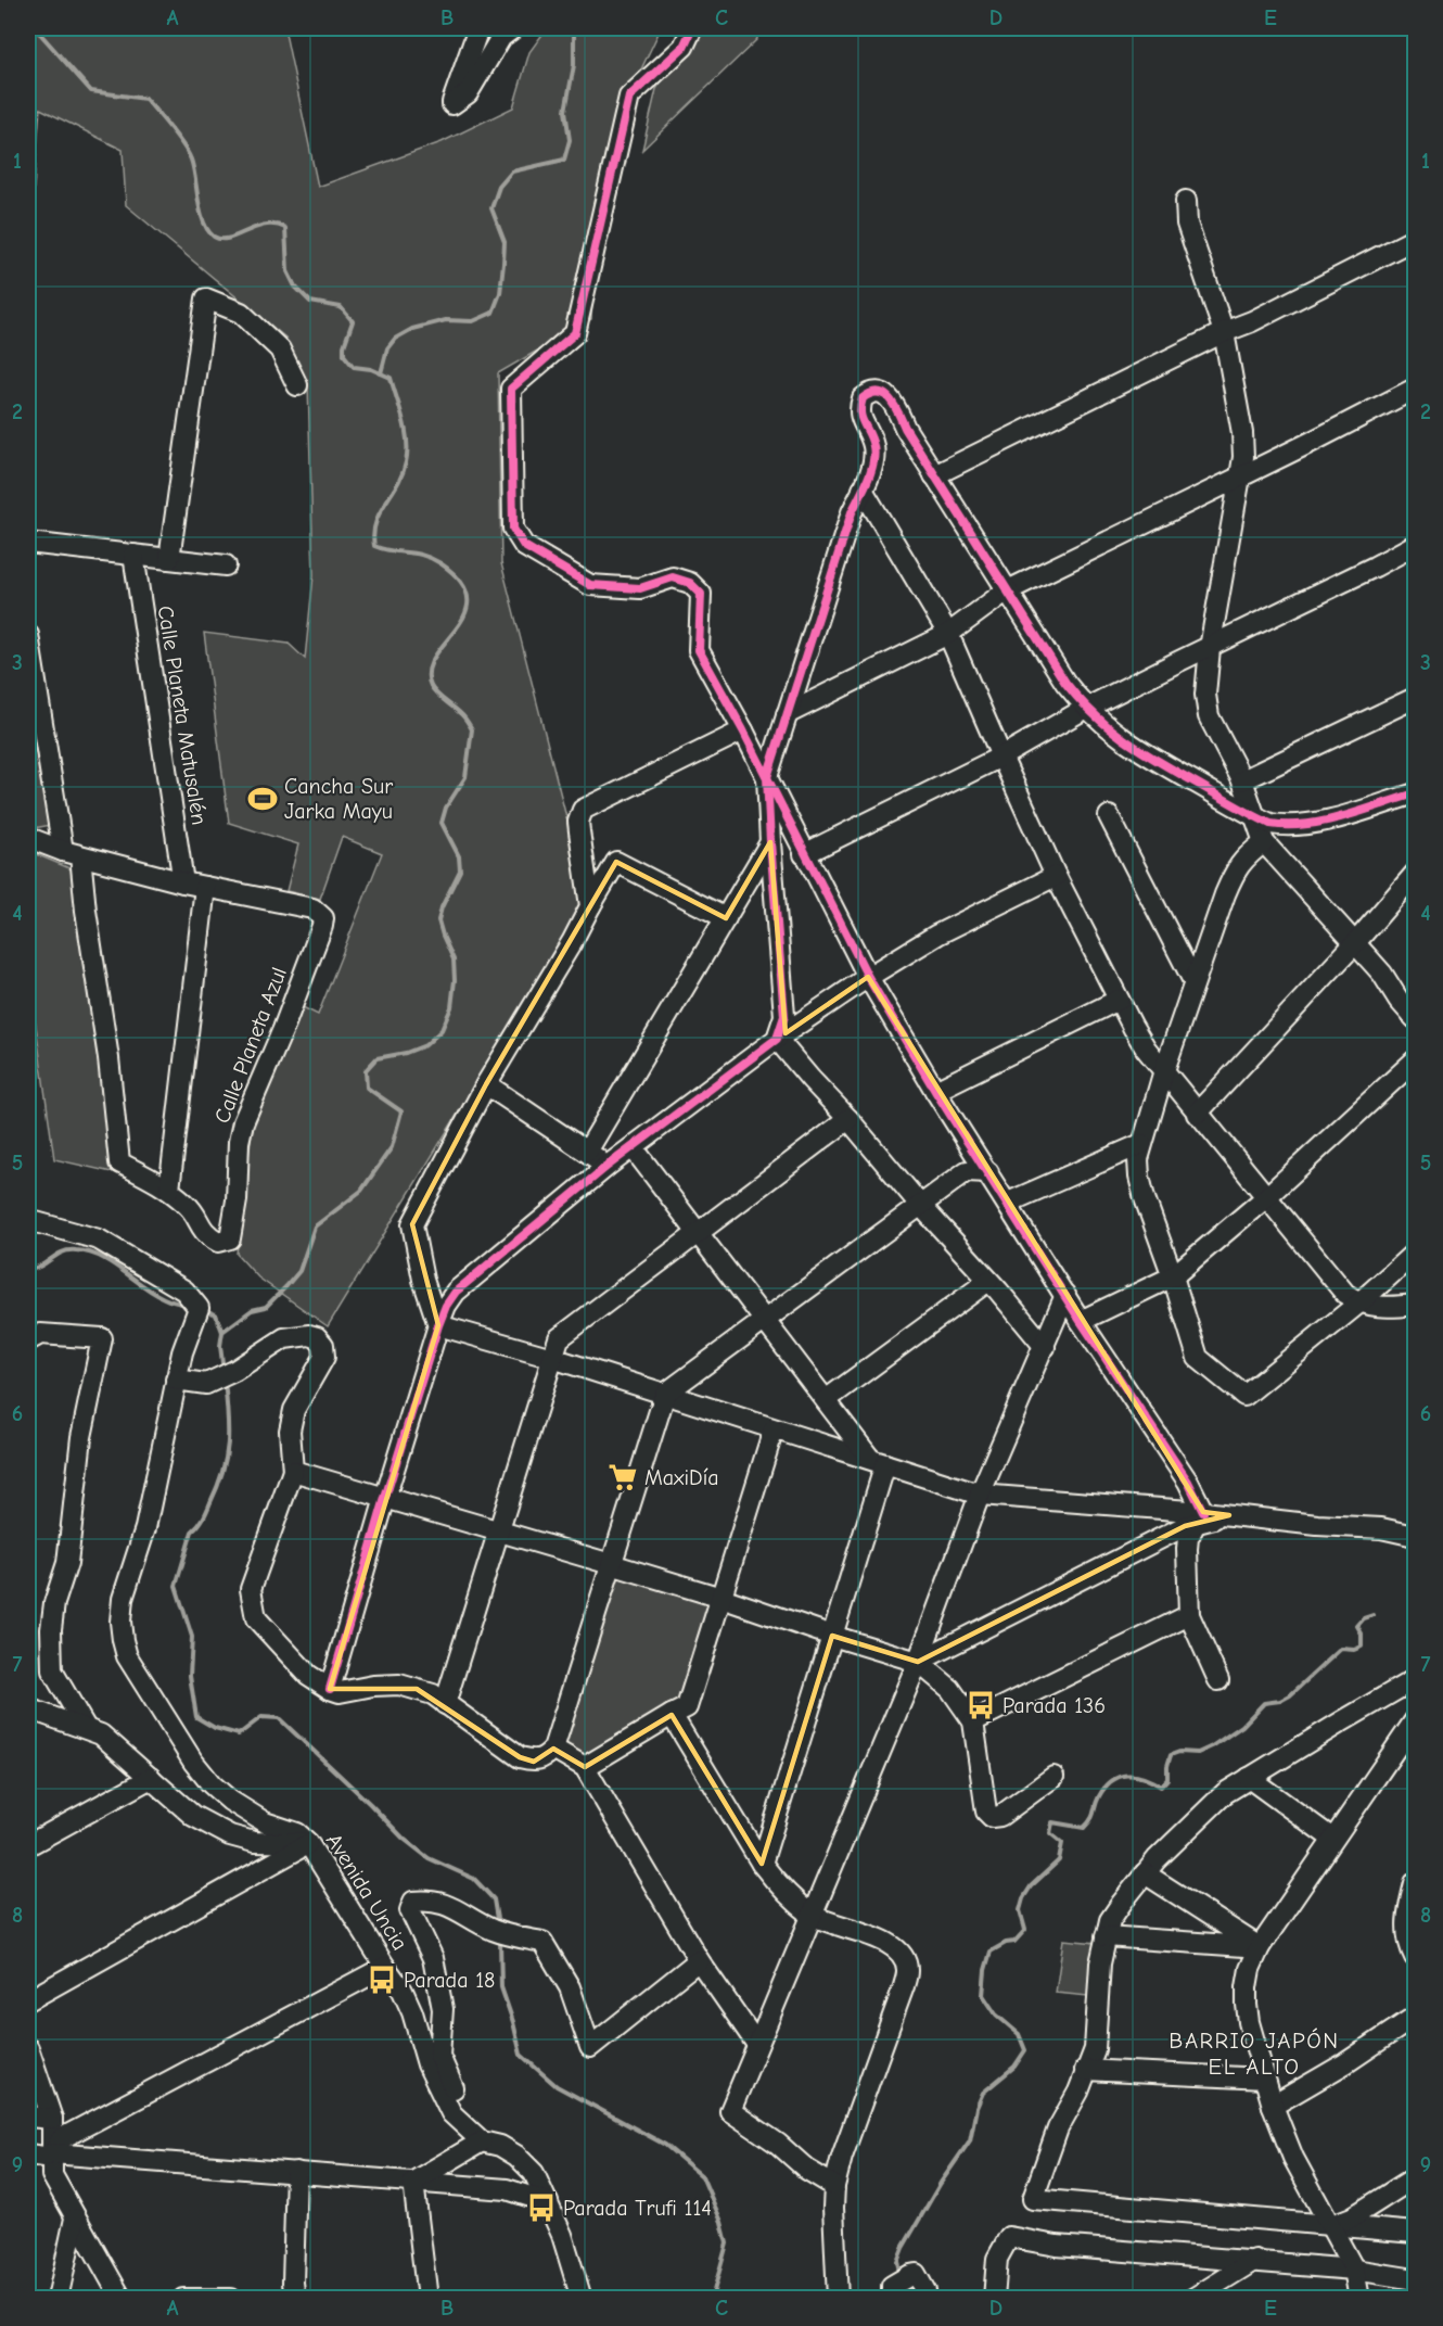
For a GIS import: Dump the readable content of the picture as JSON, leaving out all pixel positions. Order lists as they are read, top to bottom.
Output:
{
  "streets": {
    "street": ["Calle Planeta Matusalén", "Calle Planeta Azul", "Avenida Uncia"]
  },
  "districts": ["BARRIO JAPÓN EL ALTO"],
  "places": {
    "sports": ["Cancha Sur Jarka Mayu"],
    "supermarket": ["MaxiDía"],
    "bus stop": ["Parada 136", "Parada 18", "Parada Trufi 114"]
  },
  "grid": {
    "columns": [
      "A",
      "B",
      "C",
      "D",
      "E"
    ],
    "rows": [
      "1",
      "2",
      "3",
      "4",
      "5",
      "6",
      "7",
      "8",
      "9"
    ]
  }
}
